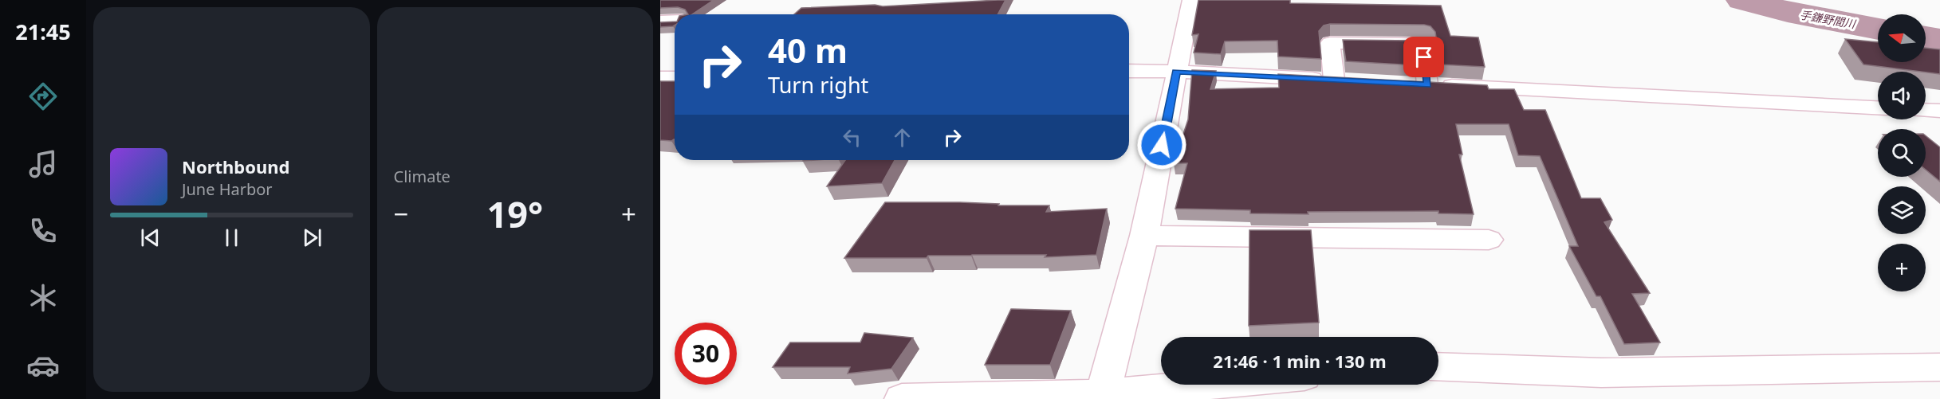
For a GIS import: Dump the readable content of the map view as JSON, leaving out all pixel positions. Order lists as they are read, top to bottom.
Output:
{
  "water": ["手鎌野間川"],
  "north": "left",
  "page": {
    "tabs": "21:45",
    "tile": "Climate",
    "map_buttons": "+",
    "turn": ["40 m", "Turn right"],
    "song": ["Northbound", "June Harbor"],
    "heat": ["−", "19°", "+"],
    "limit": "30",
    "trip": "21:46 · 1 min · 130 m"
  }
}
